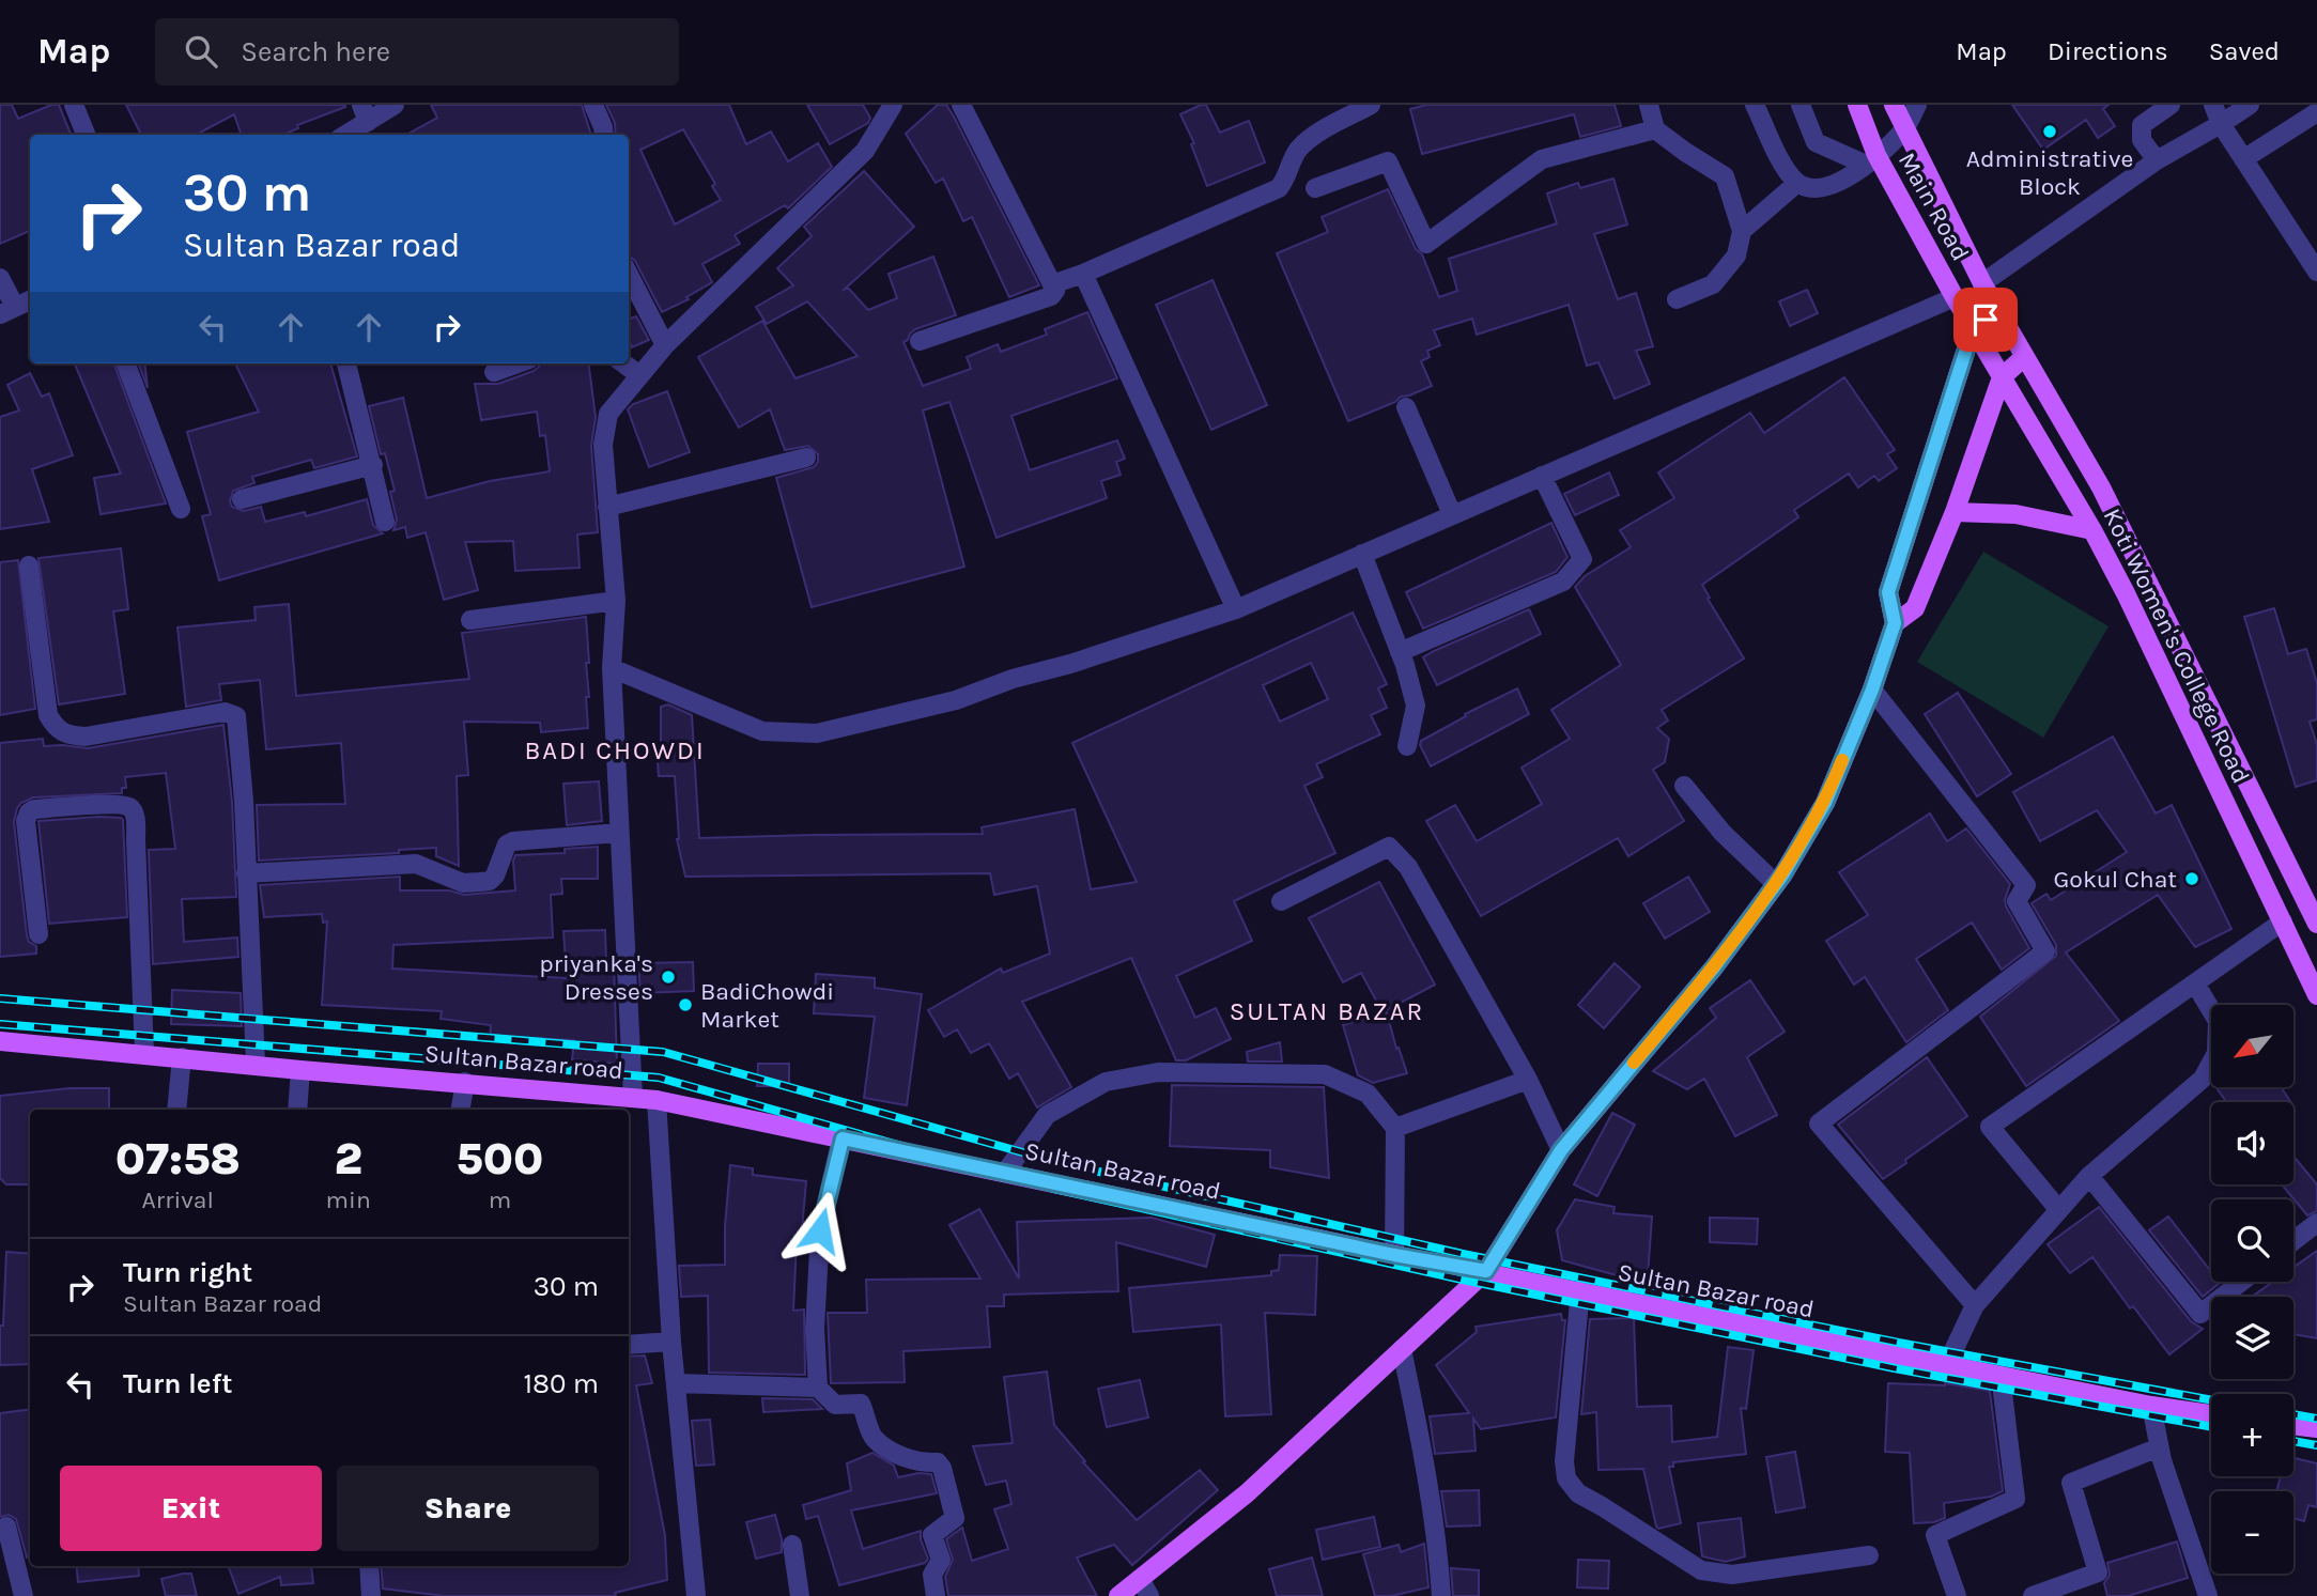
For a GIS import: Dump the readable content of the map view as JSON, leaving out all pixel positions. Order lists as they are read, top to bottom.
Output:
{
  "streets": {
    "main road": ["Main Road", "Koti Women's College Road", "Sultan Bazar road"]
  },
  "crossings": [
    ["Main Road", "Koti Women's College Road"]
  ],
  "districts": ["BADI CHOWDI", "SULTAN BAZAR"],
  "places": [
    "Administrative Block",
    "Gokul Chat",
    "priyanka's Dresses",
    "BadiChowdi Market"
  ],
  "north": "bottom left",
  "page": {
    "header": "Map",
    "search": "Search here",
    "nav": ["Map", "Directions", "Saved"],
    "turn": ["30 m", "Sultan Bazar road"],
    "map_buttons": ["+", "−"],
    "eta": [
      "07:58",
      "Arrival",
      "2",
      "min",
      "500",
      "m"
    ],
    "list": [
      {
        "name": "Turn right",
        "note": "Sultan Bazar road",
        "value": "30 m"
      },
      {
        "name": "Turn left",
        "value": "180 m"
      }
    ],
    "buttons": ["Exit", "Share"]
  }
}
